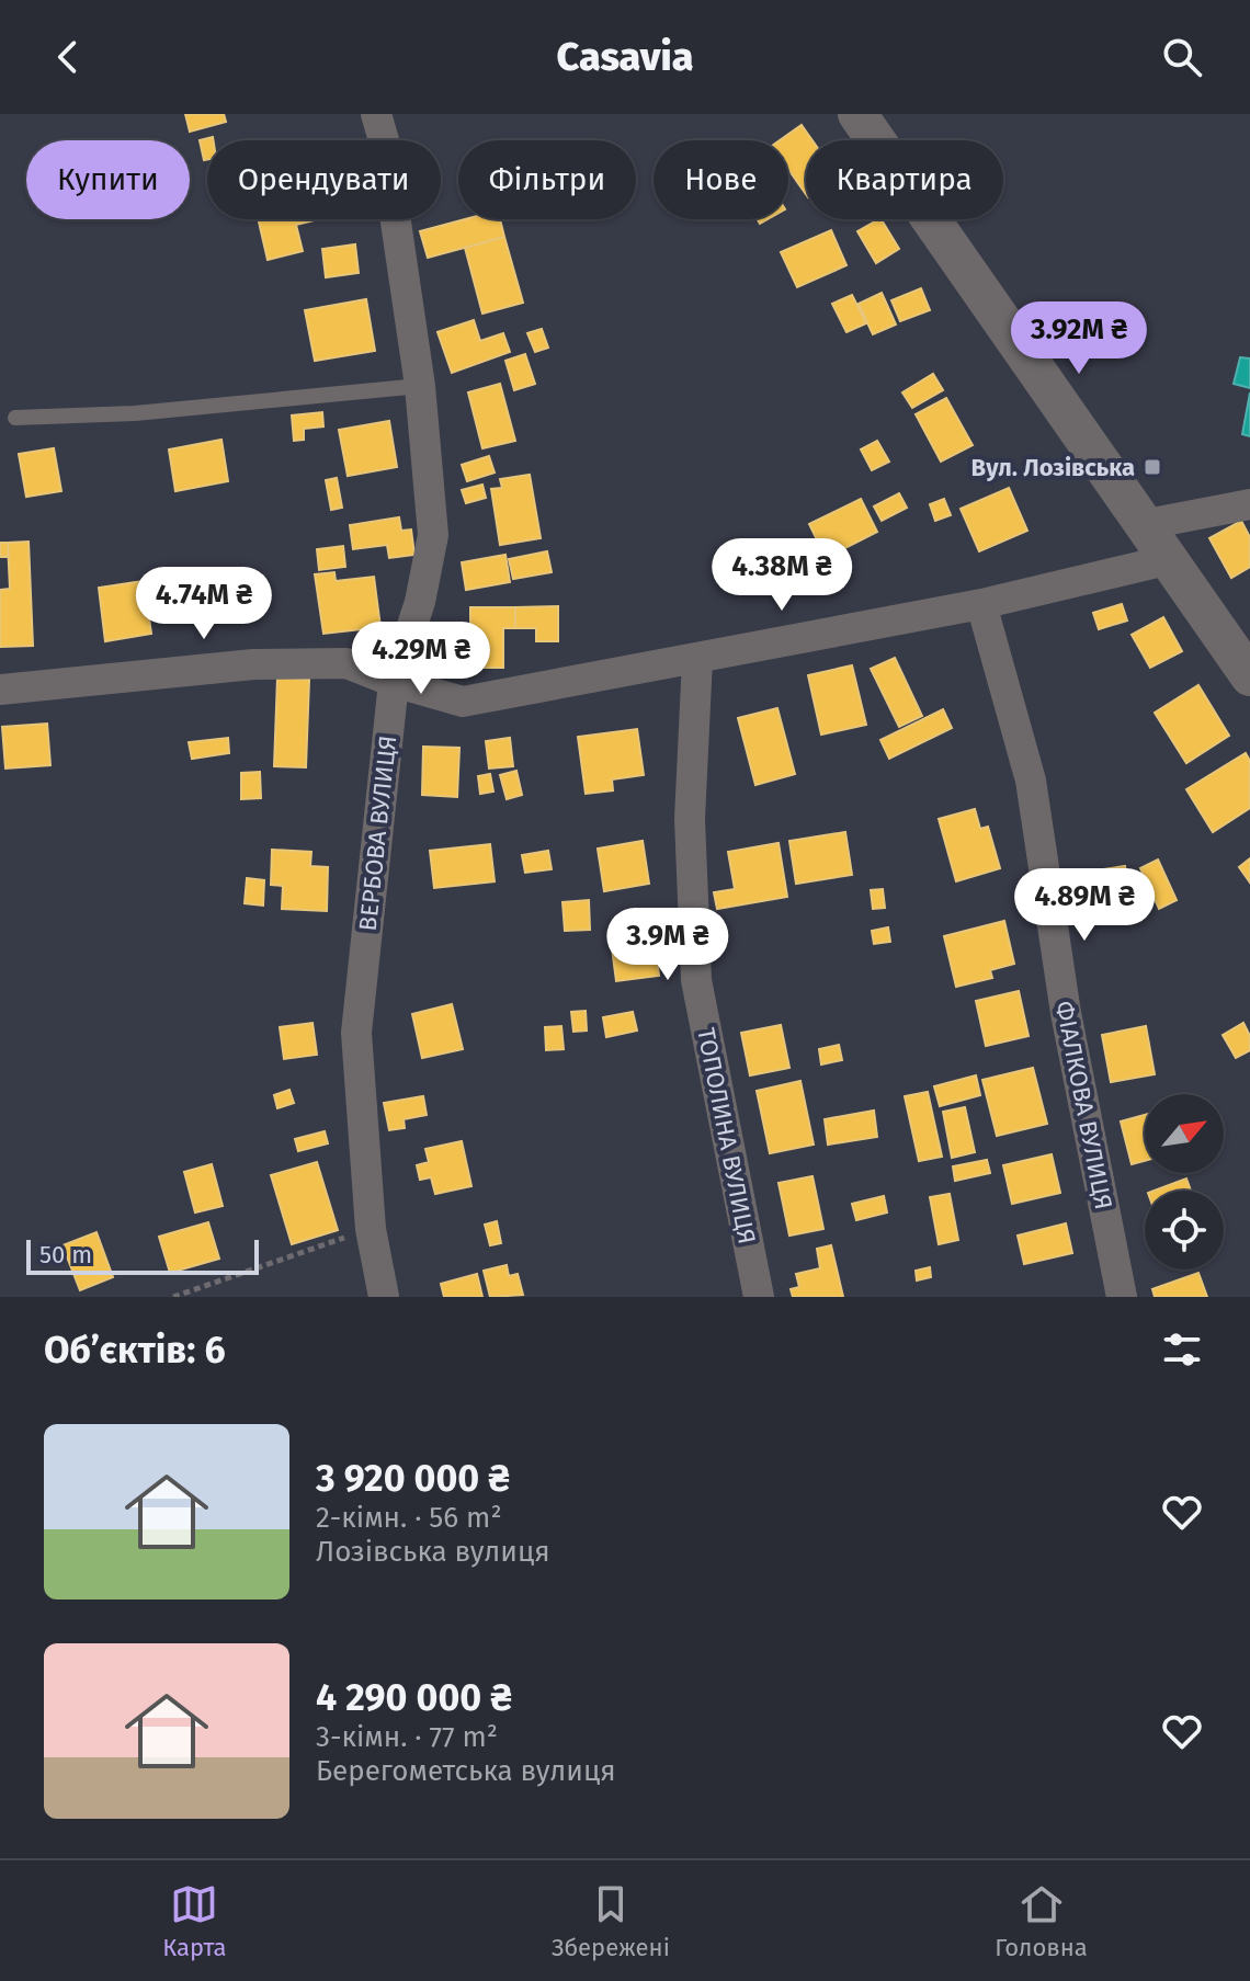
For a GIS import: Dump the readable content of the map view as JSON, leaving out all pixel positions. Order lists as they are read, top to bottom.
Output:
{
  "streets": {
    "street": ["ВЕРБОВА ВУЛИЦЯ", "ФІАЛКОВА ВУЛИЦЯ", "ТОПОЛИНА ВУЛИЦЯ"]
  },
  "places": {
    "transit": ["Вул. Лозівська"]
  },
  "scale_bar": "50 m",
  "north": "top right",
  "page": {
    "header": "Casavia",
    "chip": [
      "Купити",
      "Орендувати",
      "Фільтри",
      "Нове",
      "Квартира"
    ],
    "price": [
      "3.92M ₴",
      "4.38M ₴",
      "4.74M ₴",
      "4.29M ₴",
      "4.89M ₴",
      "3.9M ₴"
    ],
    "scale": "50 m",
    "heading": "Об’єктів: 6",
    "list": [
      {
        "name": "3 920 000 ₴",
        "note": "2-кімн. · 56 m² · Лозівська вулиця"
      },
      {
        "name": "4 290 000 ₴",
        "note": "3-кімн. · 77 m² · Берегометська вулиця"
      }
    ],
    "tabs": ["Карта", "Збережені", "Головна"]
  }
}
